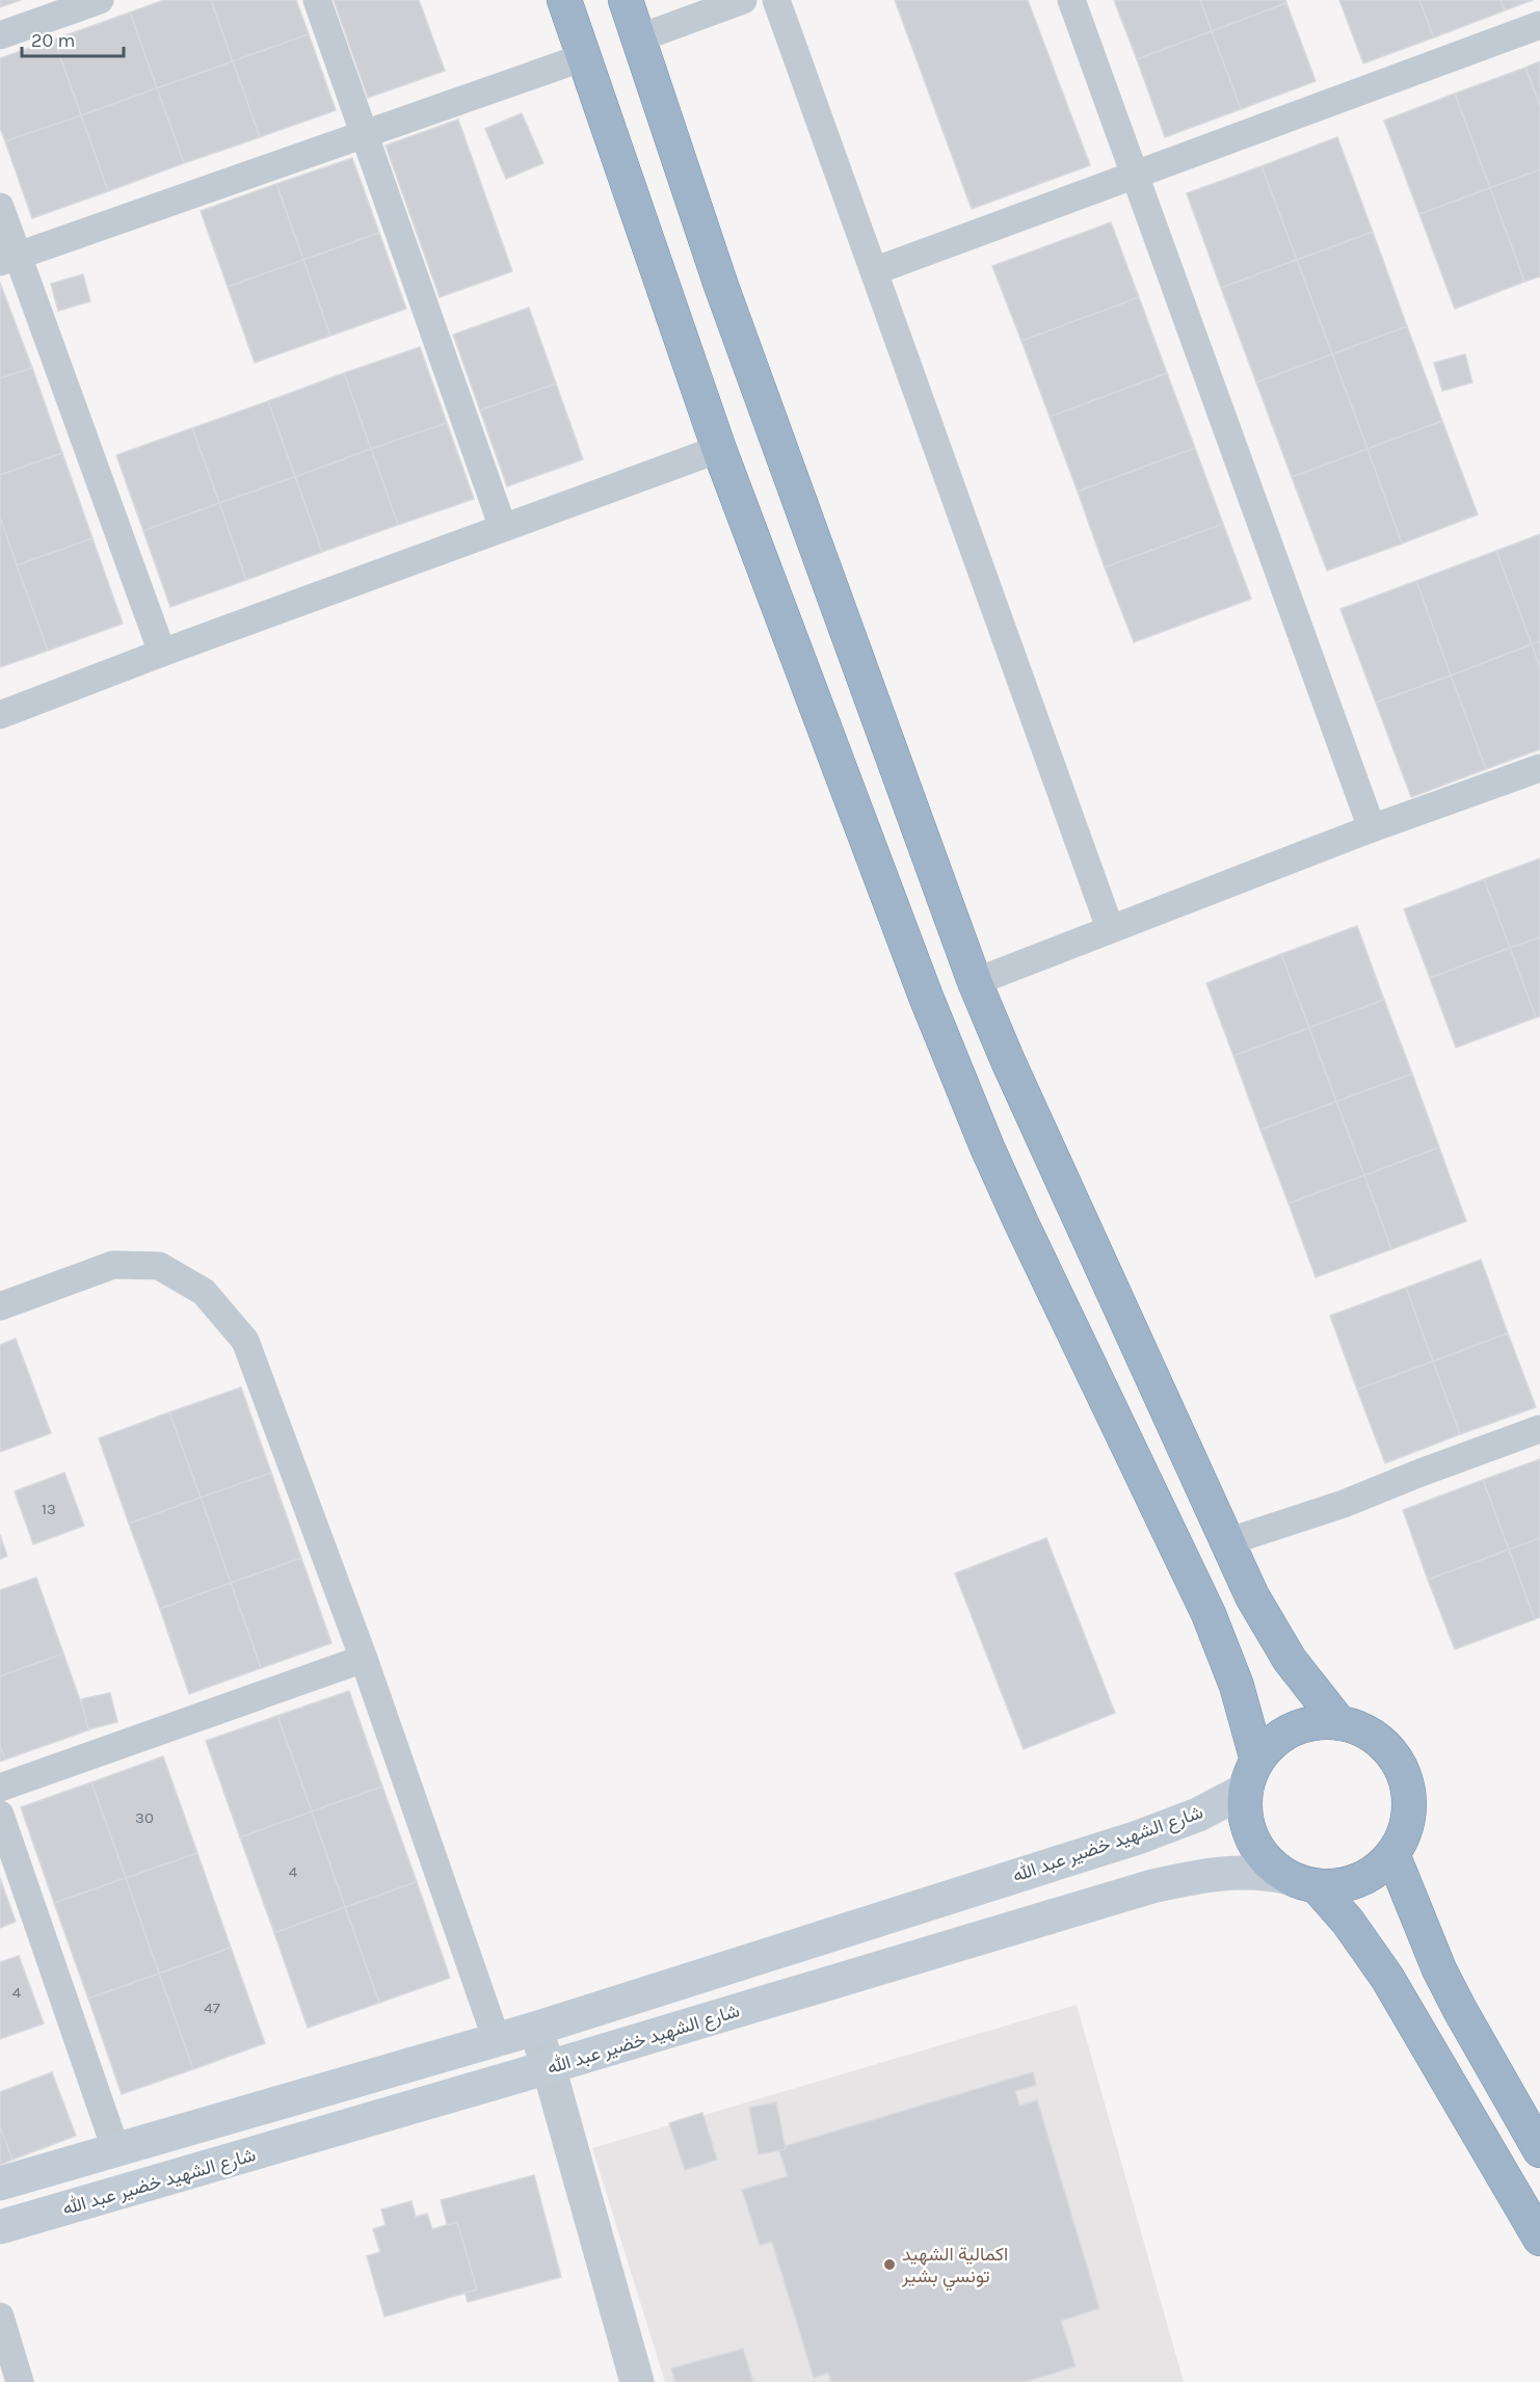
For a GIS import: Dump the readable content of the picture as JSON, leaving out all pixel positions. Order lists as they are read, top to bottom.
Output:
{
  "streets": {
    "main road": ["شارع الشهيد خضير عبد الله"]
  },
  "places": ["اكمالية الشهيد تونسي بشير"],
  "house_numbers": [
    "13",
    "30",
    "4",
    "4",
    "47"
  ],
  "scale_bar": "20 m"
}
